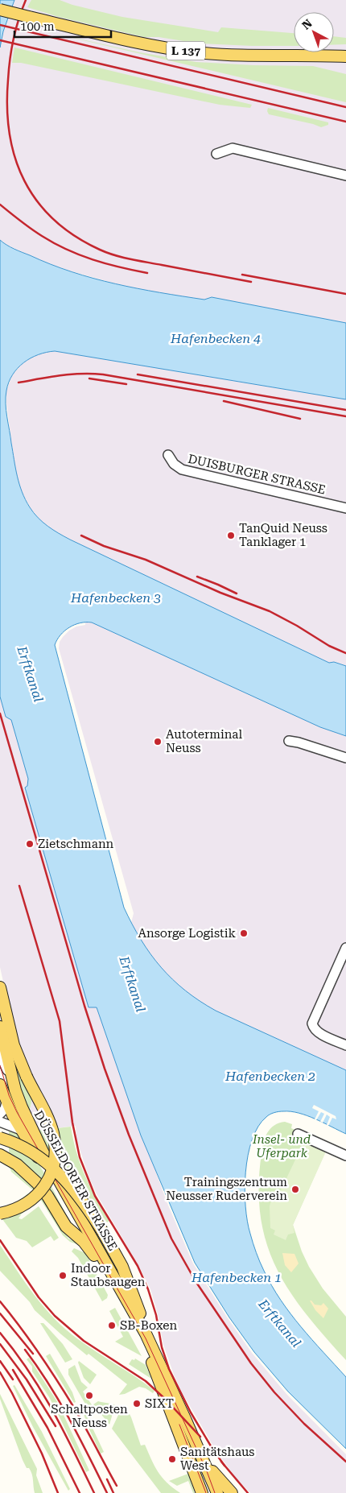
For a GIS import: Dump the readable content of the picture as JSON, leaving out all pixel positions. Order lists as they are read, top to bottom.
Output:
{
  "streets": {
    "main road": ["L 137", "DÜSSELDORFER STRASSE"],
    "street": ["DUISBURGER STRASSE"]
  },
  "water": [
    "Hafenbecken 4",
    "Hafenbecken 3",
    "Erftkanal",
    "Hafenbecken 2",
    "Hafenbecken 1"
  ],
  "parks": ["Insel- und Uferpark"],
  "places": [
    "TanQuid Neuss Tanklager 1",
    "Autoterminal Neuss",
    "Zietschmann",
    "Ansorge Logistik",
    "Trainingszentrum Neusser Ruderverein",
    "Indoor Staubsaugen",
    "SB-Boxen",
    "Schaltposten Neuss",
    "SIXT",
    "Sanitätshaus West"
  ],
  "scale_bar": "100 m",
  "north": "top left"
}
